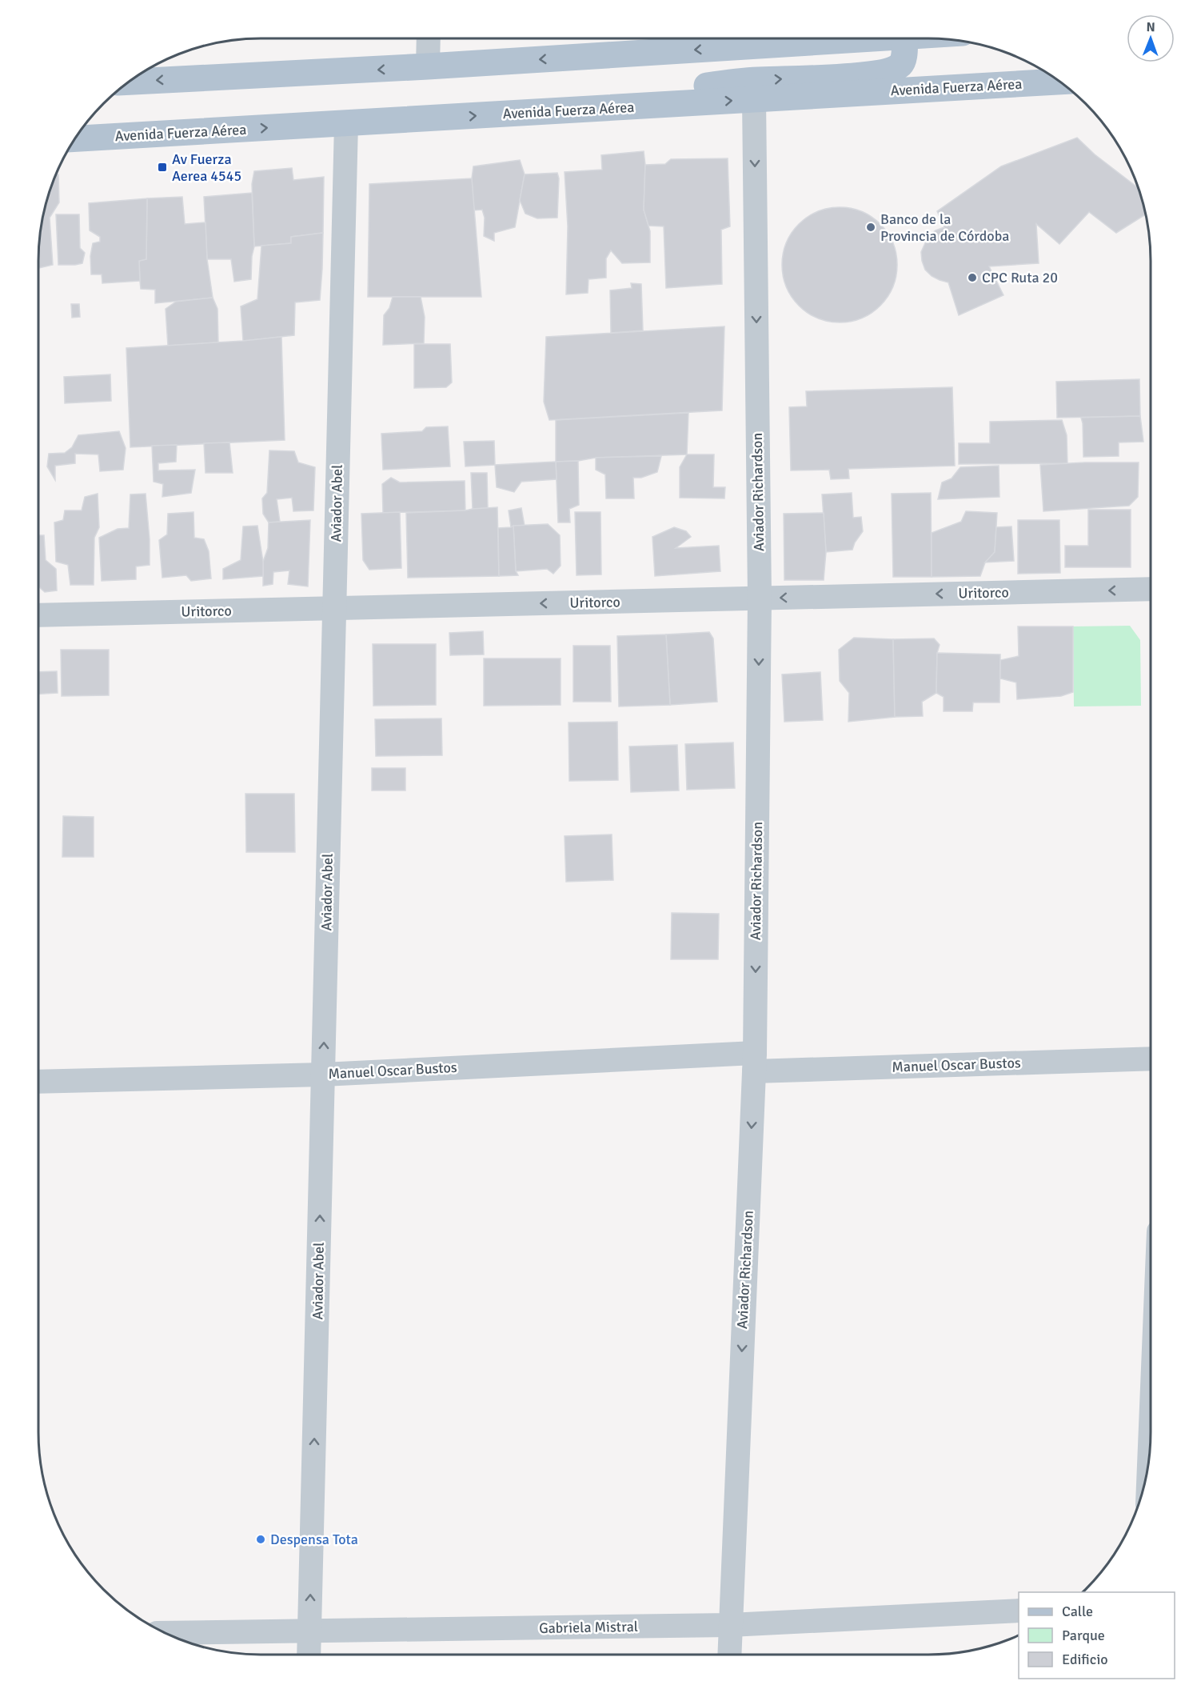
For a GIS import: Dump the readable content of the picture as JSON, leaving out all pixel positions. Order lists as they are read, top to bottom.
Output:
{
  "streets": {
    "main road": ["Avenida Fuerza Aérea"],
    "street": [
      "Aviador Richardson",
      "Aviador Abel",
      "Uritorco",
      "Manuel Oscar Bustos",
      "Gabriela Mistral"
    ]
  },
  "crossings": [
    ["Avenida Fuerza Aérea", "Aviador Richardson"],
    ["Avenida Fuerza Aérea", "Aviador Abel"],
    ["Aviador Richardson", "Uritorco"],
    ["Aviador Richardson", "Manuel Oscar Bustos"],
    ["Aviador Richardson", "Gabriela Mistral"],
    ["Aviador Abel", "Uritorco"],
    ["Aviador Abel", "Manuel Oscar Bustos"],
    ["Aviador Abel", "Gabriela Mistral"]
  ],
  "one_way": ["Aviador Richardson", "Aviador Abel", "Uritorco"],
  "places": {
    "transit": ["Av Fuerza Aerea 4545"],
    "other": ["Banco de la Provincia de Córdoba", "CPC Ruta 20", "Despensa Tota"]
  },
  "legend": ["Calle", "Parque", "Edificio"],
  "north": "top"
}
